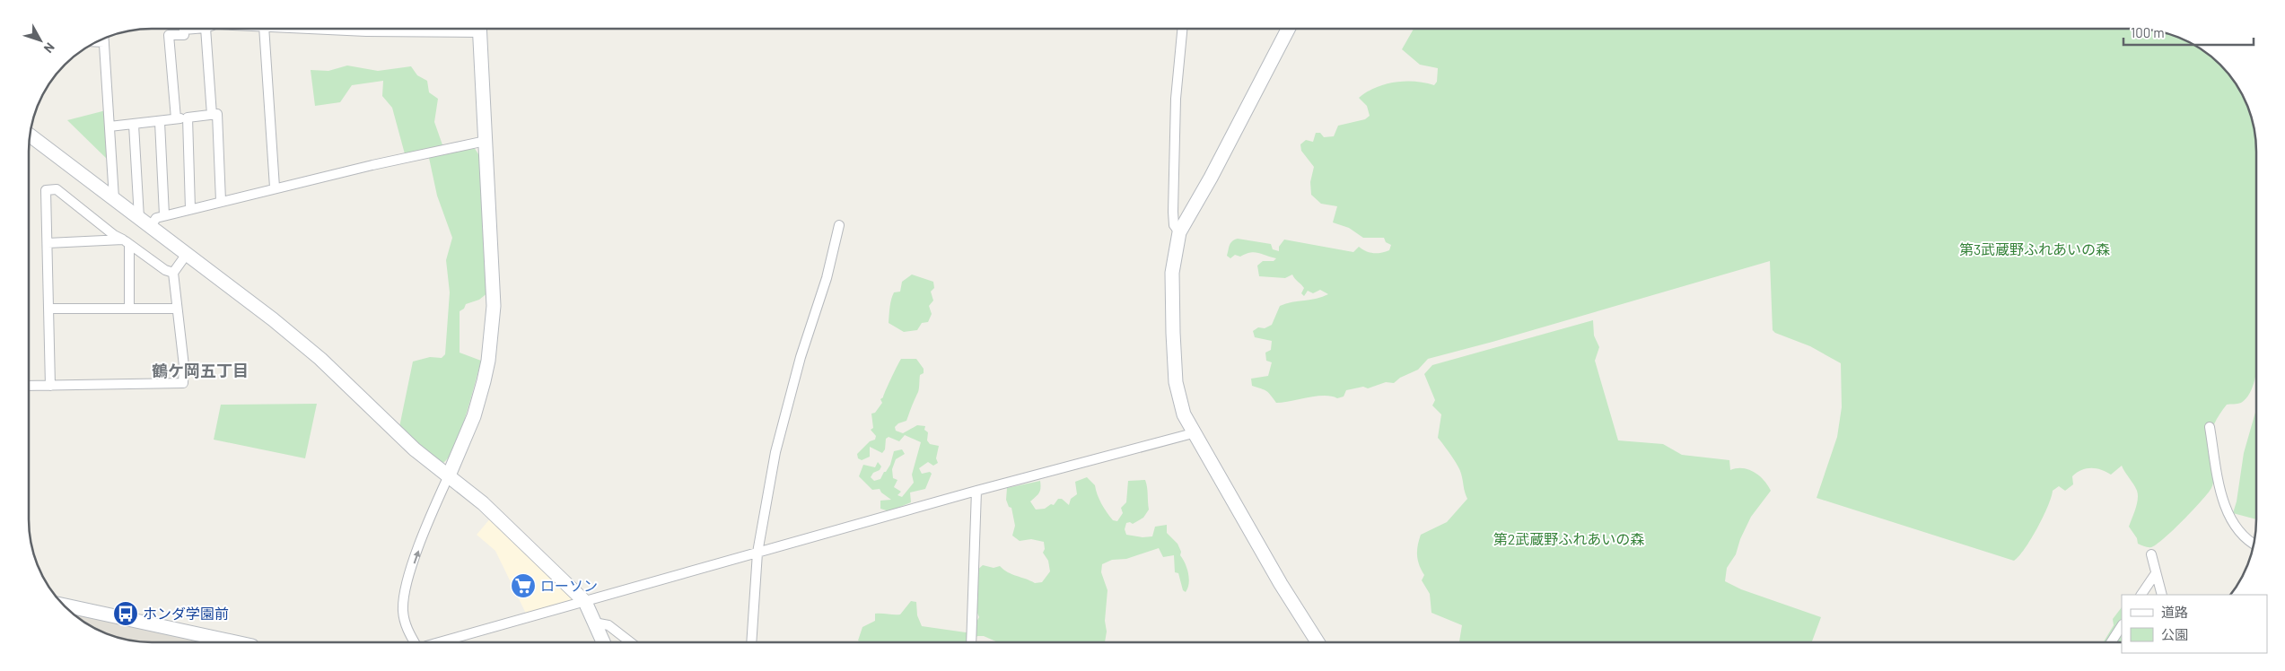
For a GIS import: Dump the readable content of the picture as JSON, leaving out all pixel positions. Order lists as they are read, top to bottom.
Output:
{
  "districts": ["鶴ケ岡五丁目"],
  "parks": ["第3武蔵野ふれあいの森", "第2武蔵野ふれあいの森"],
  "places": {
    "supermarket": ["ローソン"],
    "bus stop": ["ホンダ学園前"]
  },
  "legend": ["道路", "公園"],
  "scale_bar": "100 m",
  "north": "bottom right"
}
